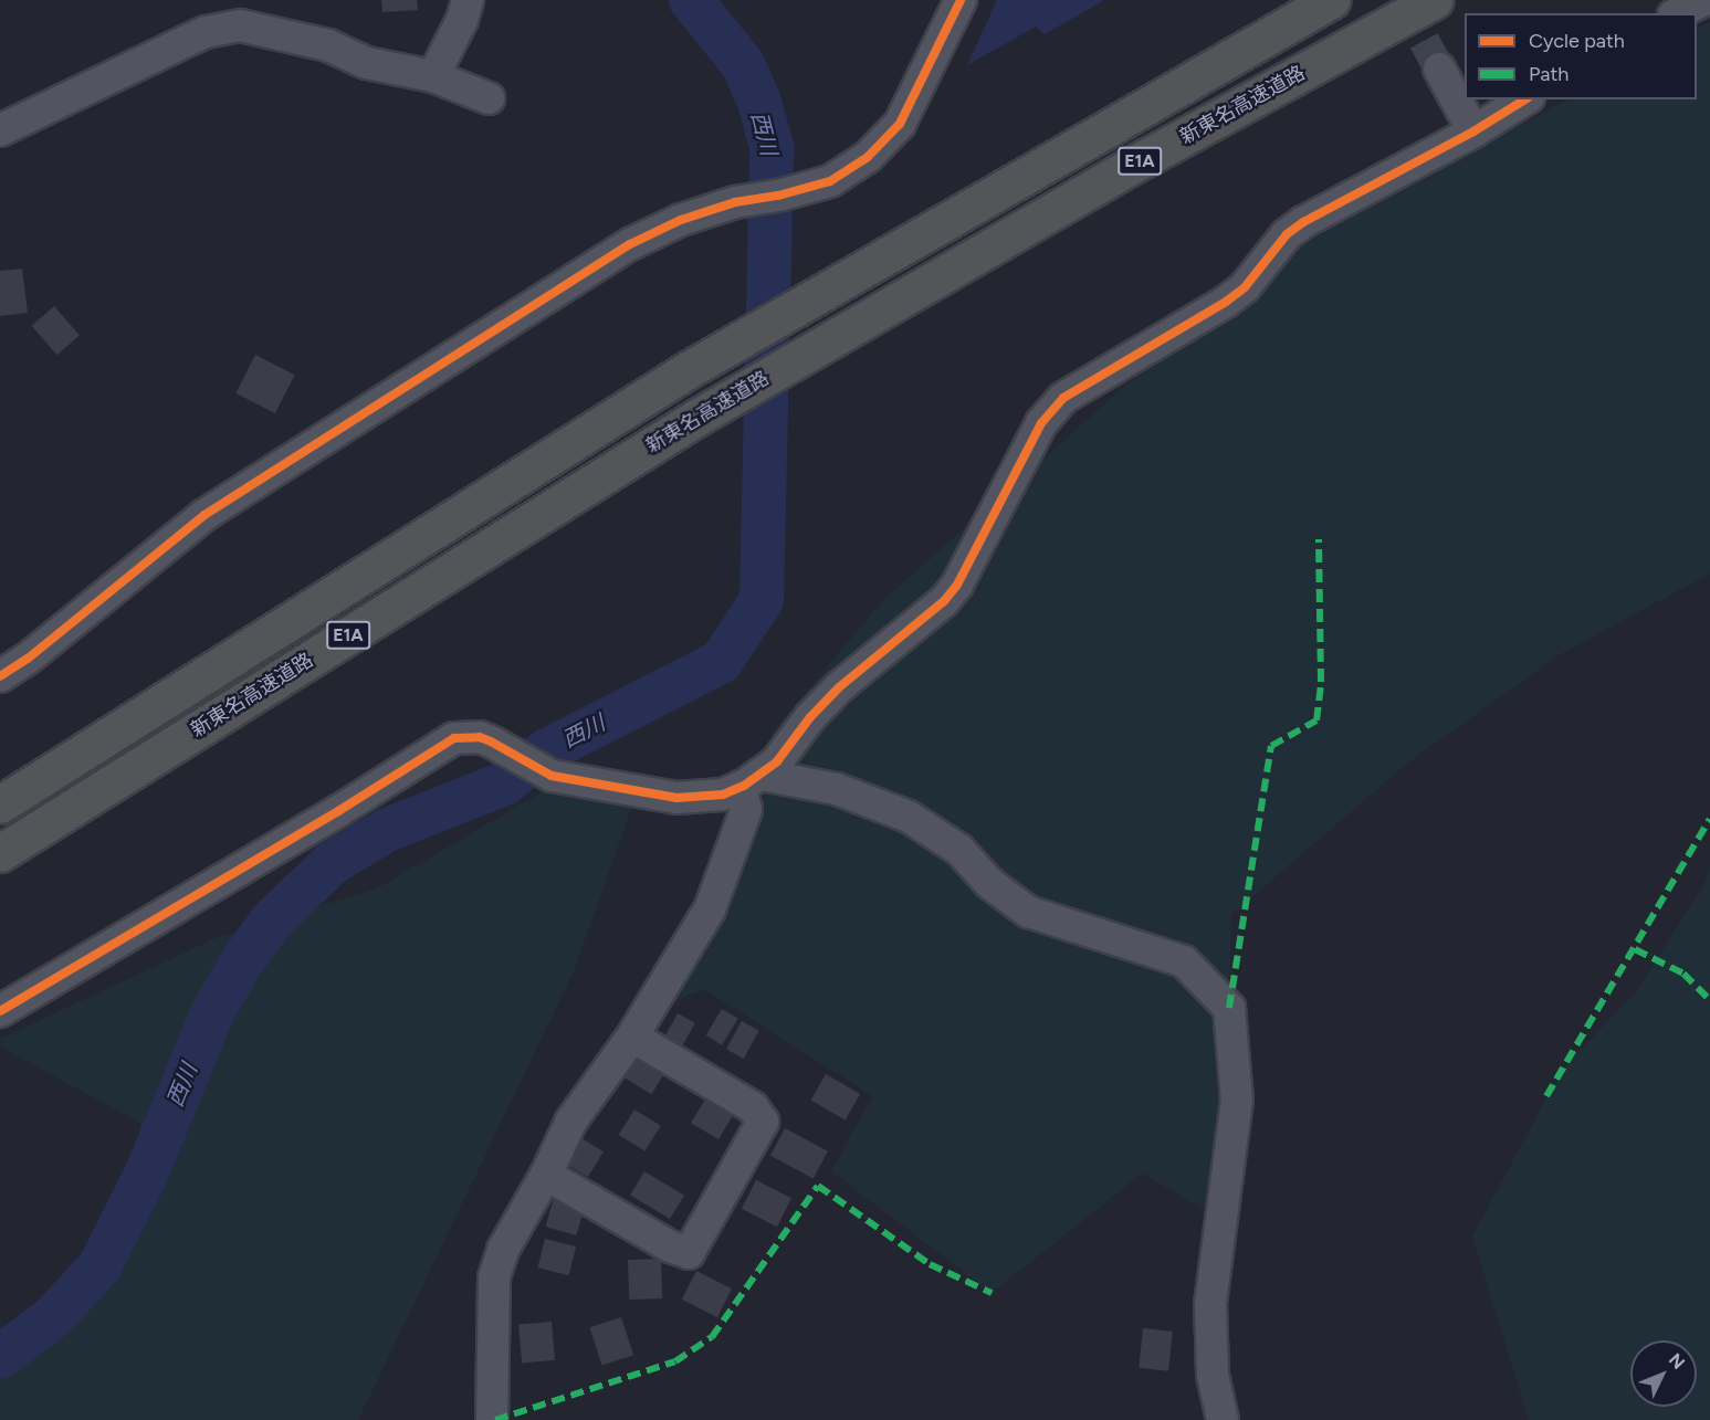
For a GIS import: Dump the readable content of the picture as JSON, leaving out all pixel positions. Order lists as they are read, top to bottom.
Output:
{
  "streets": {
    "highway": ["新東名高速道路", "E1A"]
  },
  "water": ["西川"],
  "legend": ["Cycle path", "Path"],
  "north": "top right"
}
